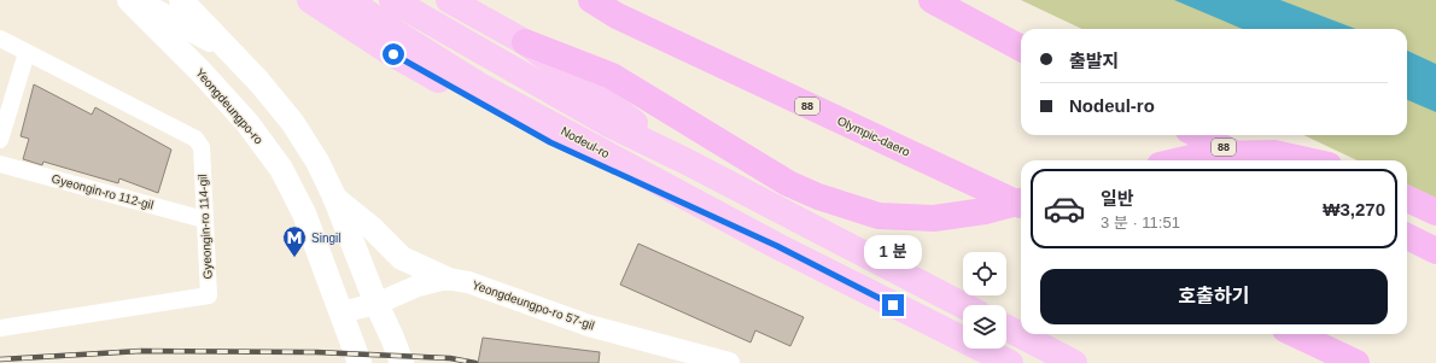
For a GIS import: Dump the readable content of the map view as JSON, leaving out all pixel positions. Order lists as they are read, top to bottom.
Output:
{
  "streets": {
    "highway": ["88", "Olympic-daero"],
    "main road": ["Yeongdeungpo-ro", "Nodeul-ro"],
    "street": ["Gyeongin-ro 112-gil", "Gyeongin-ro 114-gil", "Yeongdeungpo-ro 57-gil"]
  },
  "crossings": [
    ["Yeongdeungpo-ro", "Yeongdeungpo-ro 57-gil"],
    ["Gyeongin-ro 112-gil", "Gyeongin-ro 114-gil"]
  ],
  "places": {
    "metro station": ["Singil"]
  },
  "page": {
    "banner": ["출발지", "Nodeul-ro"],
    "list": [
      {
        "name": "일반",
        "note": "3 분 · 11:51",
        "value": "₩3,270"
      }
    ],
    "bubble": "1 분",
    "buttons": "호출하기"
  }
}
